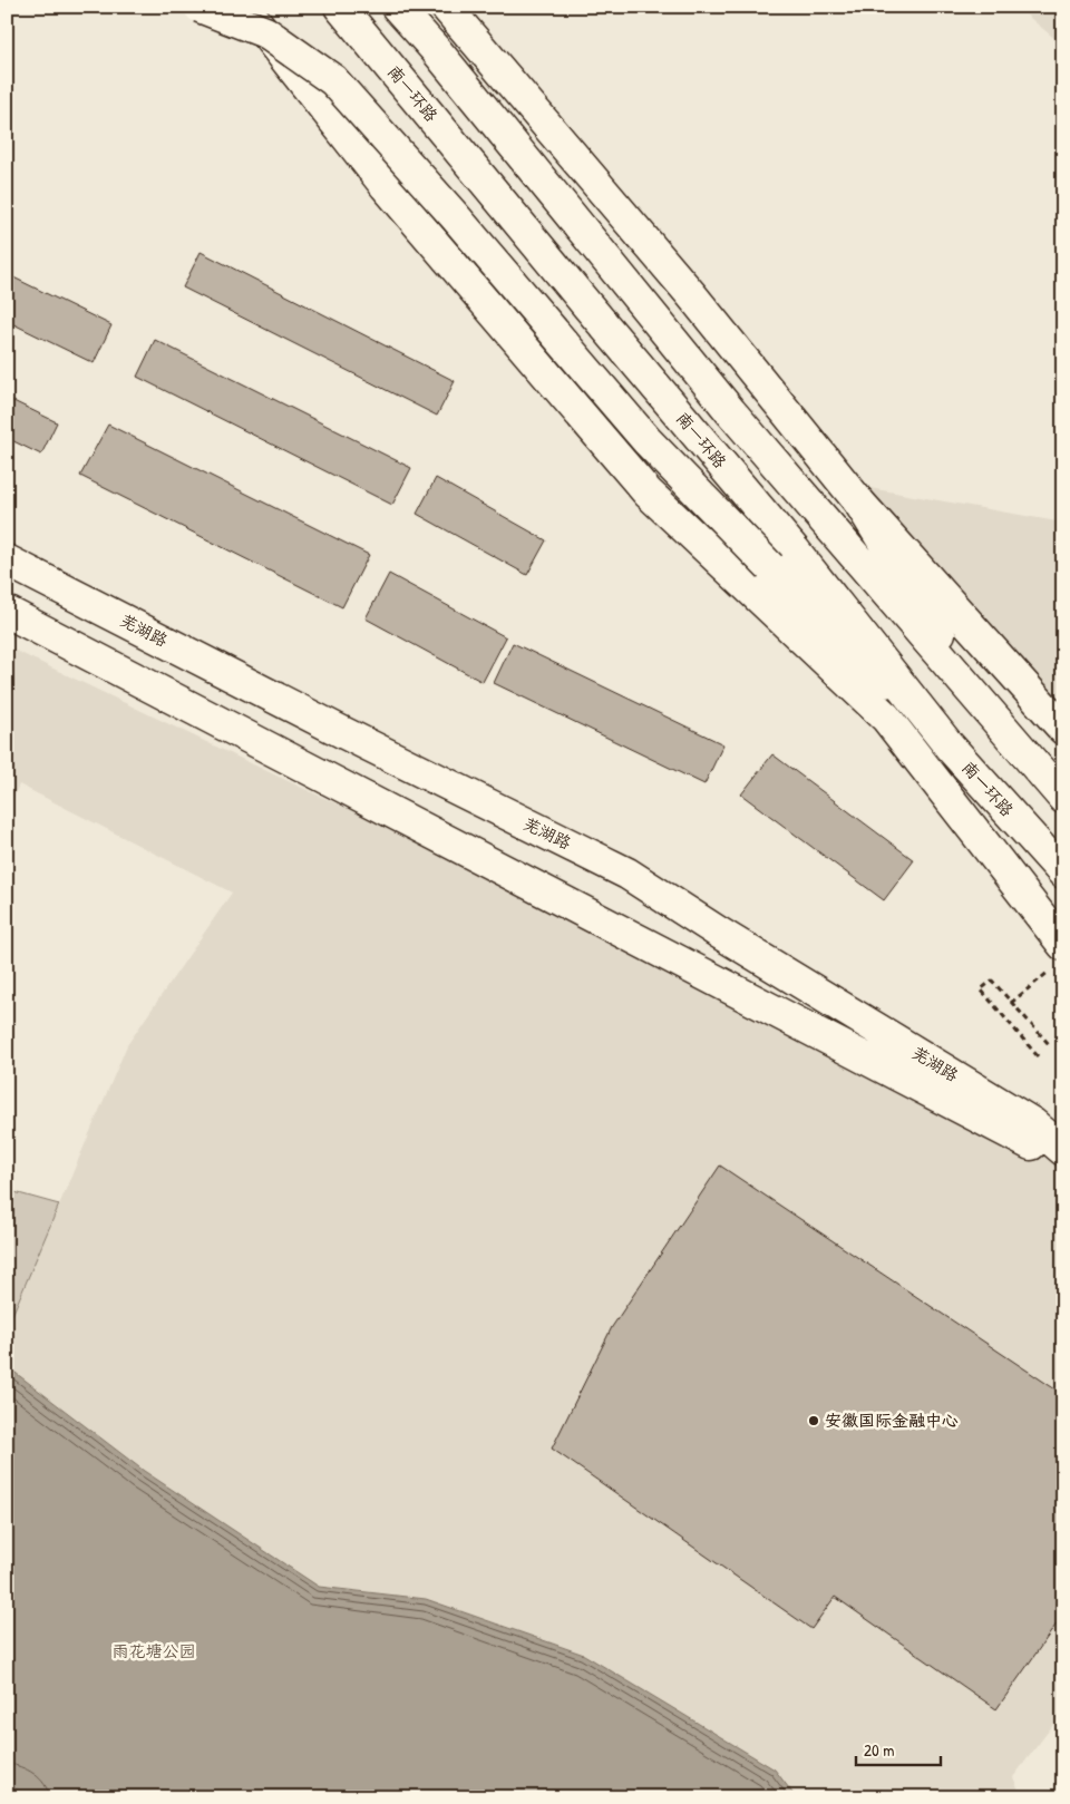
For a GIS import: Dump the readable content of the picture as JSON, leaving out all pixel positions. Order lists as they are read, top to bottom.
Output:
{
  "streets": {
    "main road": ["南一环路", "芜湖路"]
  },
  "parks": ["雨花塘公园"],
  "places": ["安徽国际金融中心"],
  "scale_bar": "20 m"
}
